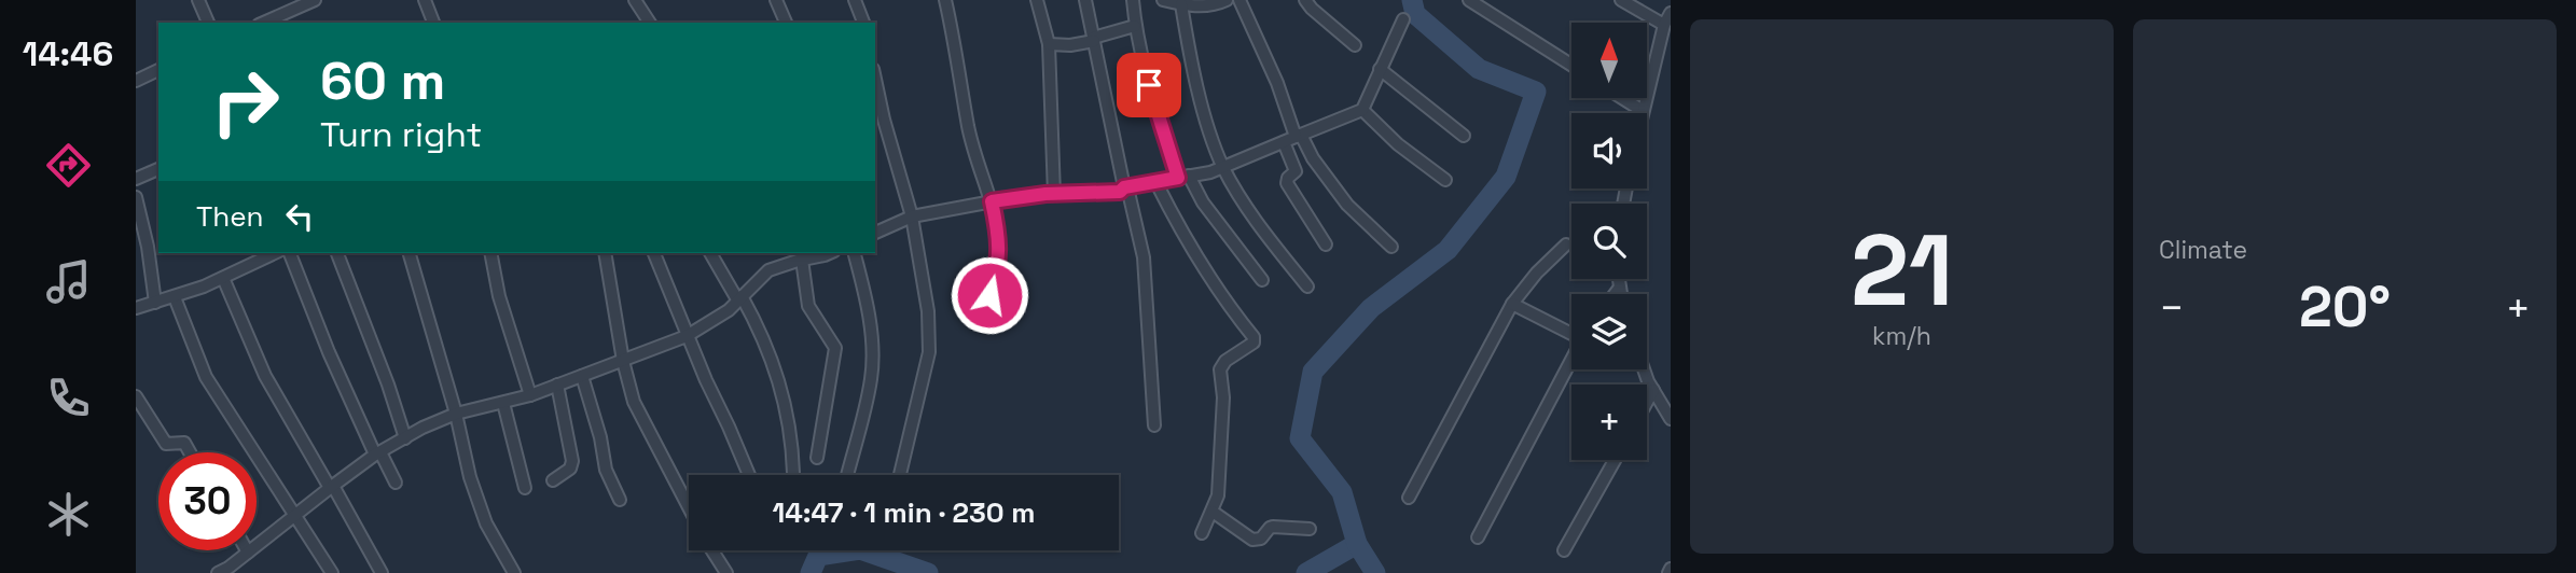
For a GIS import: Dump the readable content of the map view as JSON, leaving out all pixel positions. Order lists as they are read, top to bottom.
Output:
{
  "north": "top",
  "page": {
    "tabs": "14:46",
    "tile": [
      ["21", "km/h"],
      "Climate"
    ],
    "map_buttons": "+",
    "turn": ["60 m", "Turn right"],
    "then": "Then",
    "heat": ["−", "20°", "+"],
    "limit": "30",
    "trip": "14:47 · 1 min · 230 m"
  }
}
